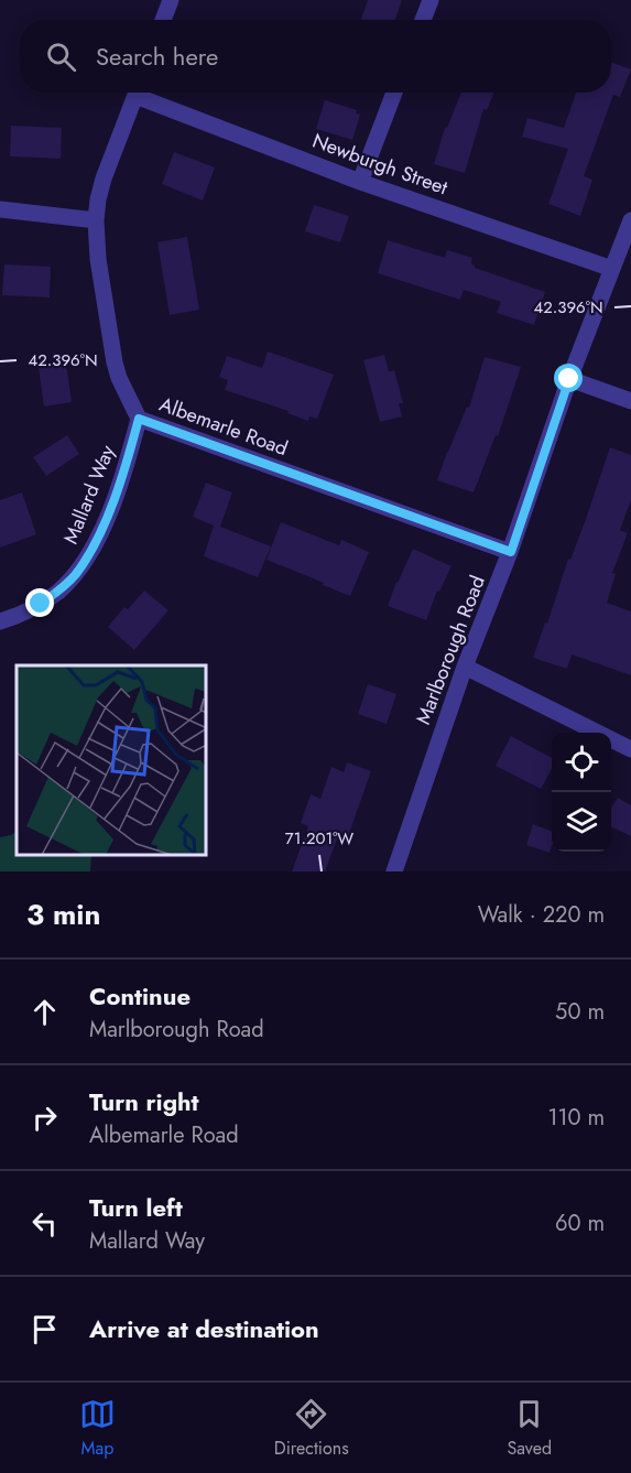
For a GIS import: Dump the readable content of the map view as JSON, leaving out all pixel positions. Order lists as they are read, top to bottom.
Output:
{
  "streets": {
    "street": [
      "Newburgh Street",
      "Albemarle Road",
      "Mallard Way",
      "Marlborough Road"
    ]
  },
  "crossings": [
    ["Newburgh Street", "Marlborough Road"],
    ["Albemarle Road", "Mallard Way"],
    ["Albemarle Road", "Marlborough Road"]
  ],
  "page": {
    "search": "Search here",
    "heading": ["3 min", "Walk · 220 m"],
    "list": [
      ["Continue", "Marlborough Road", "50 m"],
      ["Turn right", "Albemarle Road", "110 m"],
      ["Turn left", "Mallard Way", "60 m"],
      "Arrive at destination"
    ],
    "nav": ["Map", "Directions", "Saved"]
  },
  "coordinates": ["42.396°N", "71.201°W"]
}
